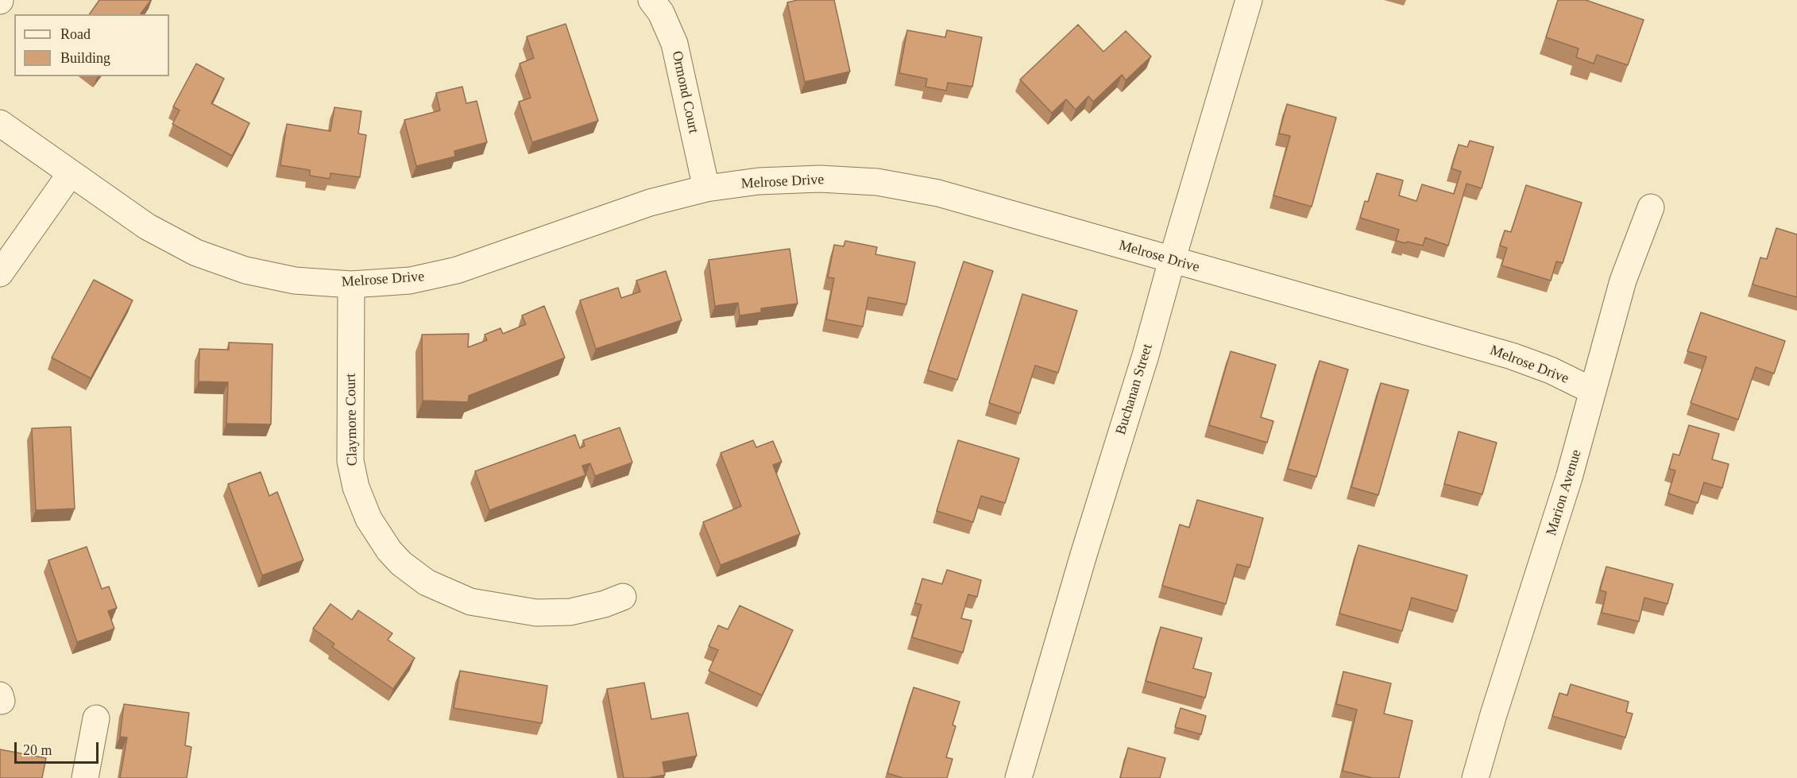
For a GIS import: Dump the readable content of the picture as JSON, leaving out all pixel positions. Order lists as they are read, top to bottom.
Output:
{
  "streets": {
    "street": [
      "Ormond Court",
      "Melrose Drive",
      "Buchanan Street",
      "Claymore Court",
      "Marion Avenue"
    ]
  },
  "crossings": [
    ["Ormond Court", "Melrose Drive"],
    ["Melrose Drive", "Buchanan Street"],
    ["Melrose Drive", "Claymore Court"],
    ["Melrose Drive", "Marion Avenue"]
  ],
  "legend": ["Road", "Building"],
  "scale_bar": "20 m"
}
